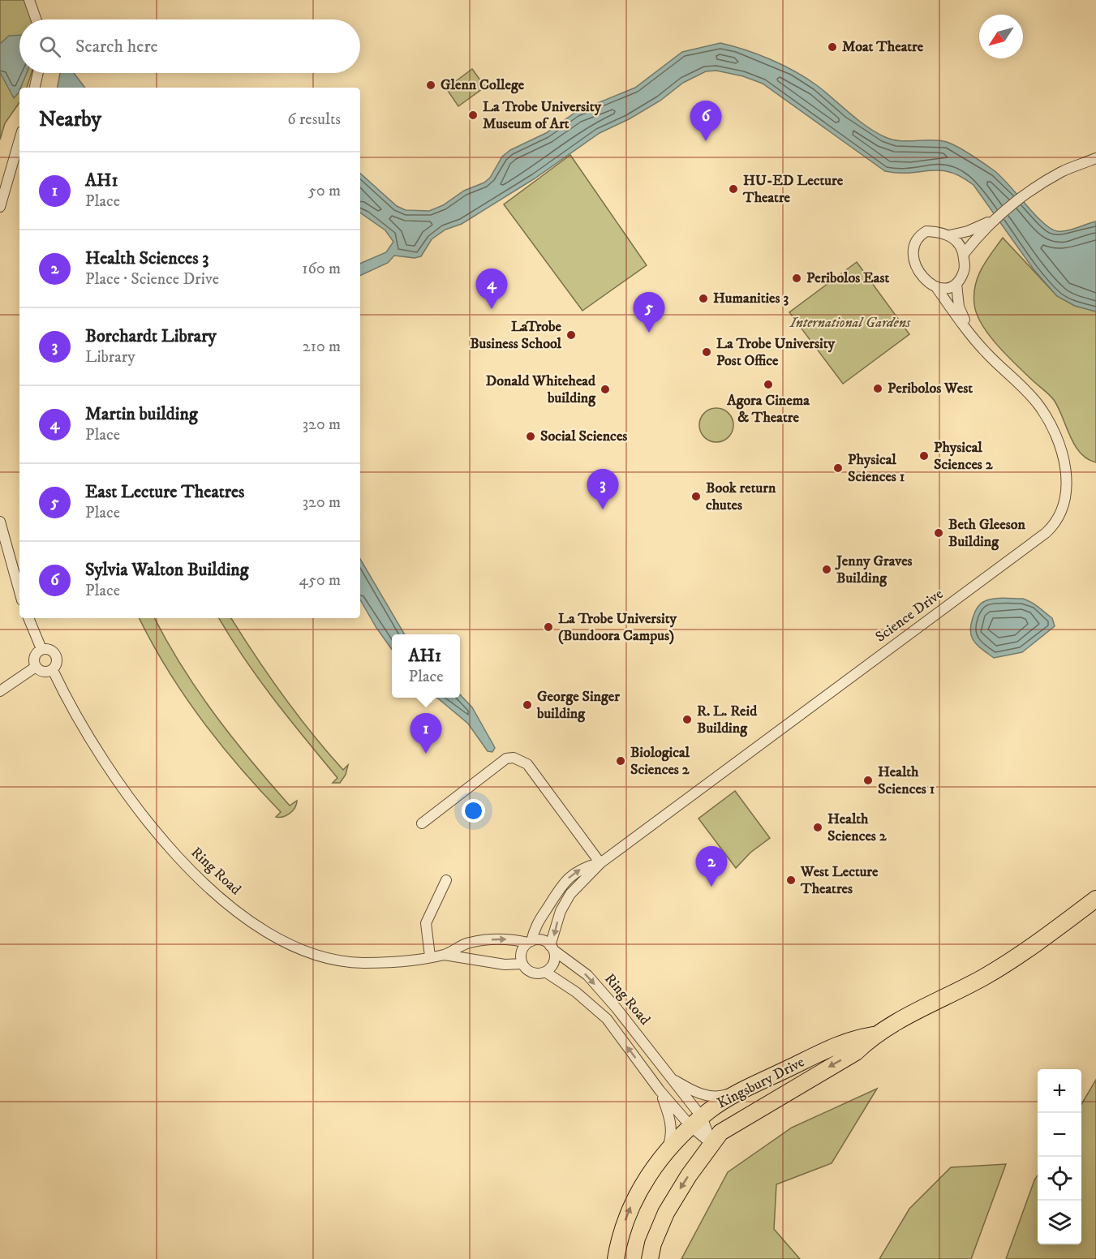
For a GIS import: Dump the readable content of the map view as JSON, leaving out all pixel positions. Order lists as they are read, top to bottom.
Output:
{
  "streets": {
    "main road": ["Kingsbury Drive"],
    "street": ["Science Drive", "Ring Road"]
  },
  "crossings": [
    ["Science Drive", "Ring Road"],
    ["Ring Road", "Kingsbury Drive"]
  ],
  "parks": ["International Gardens"],
  "places": [
    "Moat Theatre",
    "Glenn College",
    "La Trobe University Museum of Art",
    "HU-ED Lecture Theatre",
    "Peribolos East",
    "Humanities 3",
    "LaTrobe Business School",
    "La Trobe University Post Office",
    "Agora Cinema & Theatre",
    "Peribolos West",
    "Donald Whitehead building",
    "Social Sciences",
    "Physical Sciences 2",
    "Physical Sciences 1",
    "Book return chutes",
    "Beth Gleeson Building",
    "Jenny Graves Building",
    "La Trobe University (Bundoora Campus)",
    "George Singer building",
    "R. L. Reid Building",
    "Biological Sciences 2",
    "Health Sciences 1",
    "Health Sciences 2",
    "West Lecture Theatres"
  ],
  "north": "bottom left",
  "page": {
    "search": "Search here",
    "heading": ["Nearby", "6 results"],
    "pins": [
      "6",
      "4",
      "5",
      "3",
      "1",
      "2"
    ],
    "list": [
      {
        "mark": "1",
        "name": "AH1",
        "note": "Place",
        "value": "50 m"
      },
      {
        "mark": "2",
        "name": "Health Sciences 3",
        "note": "Place · Science Drive",
        "value": "160 m"
      },
      {
        "mark": "3",
        "name": "Borchardt Library",
        "note": "Library",
        "value": "210 m"
      },
      {
        "mark": "4",
        "name": "Martin building",
        "note": "Place",
        "value": "320 m"
      },
      {
        "mark": "5",
        "name": "East Lecture Theatres",
        "note": "Place",
        "value": "320 m"
      },
      {
        "mark": "6",
        "name": "Sylvia Walton Building",
        "note": "Place",
        "value": "450 m"
      }
    ],
    "popup": ["AH1", "Place"],
    "map_buttons": ["+", "−"]
  }
}
